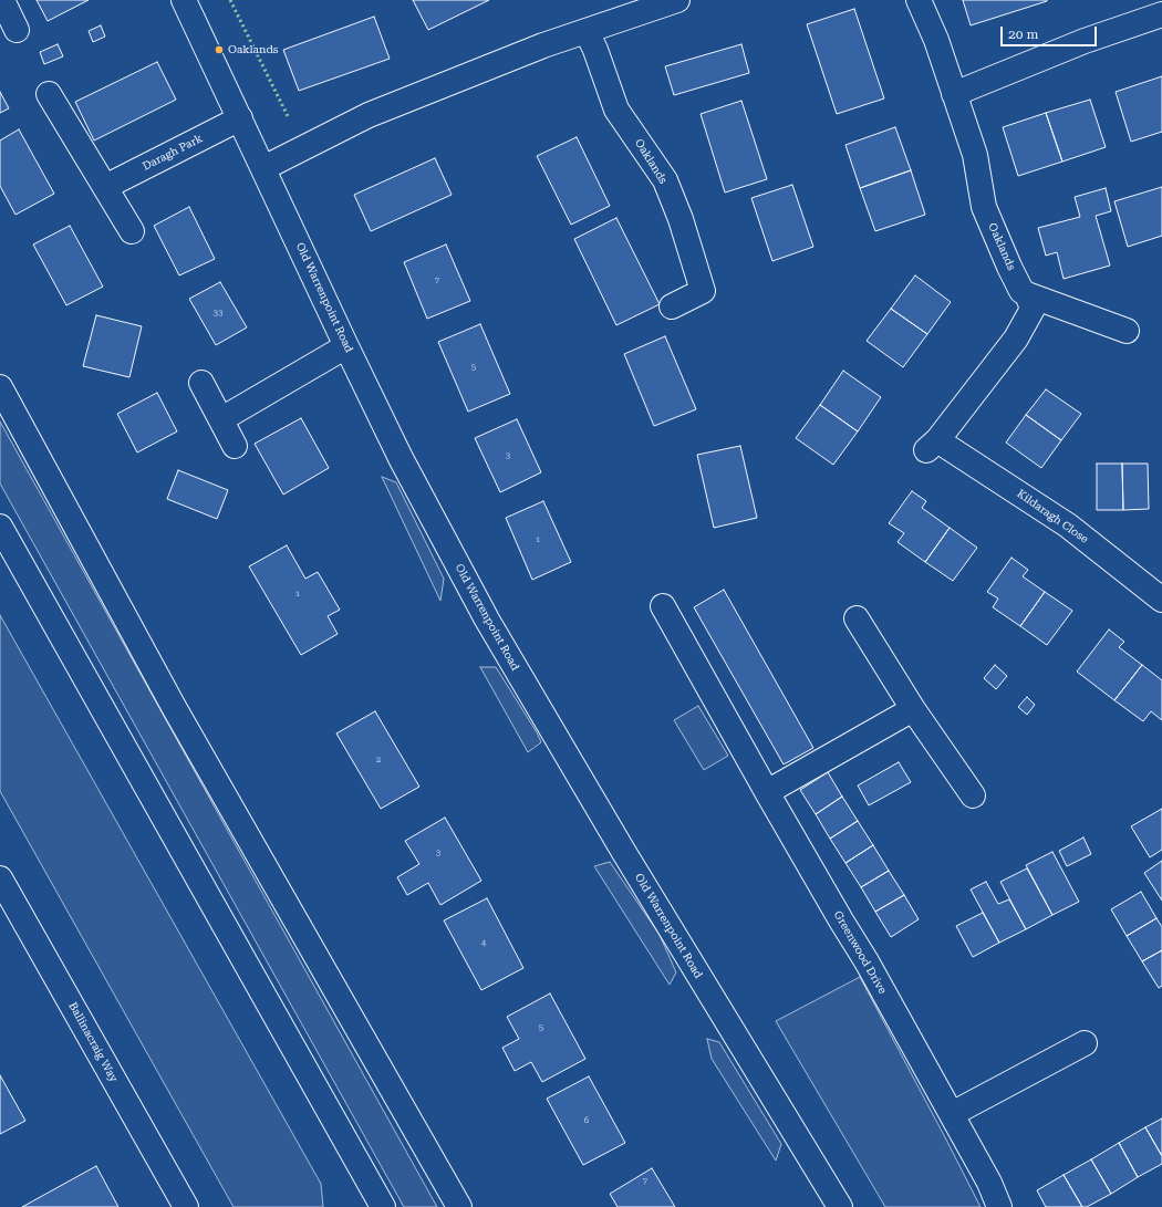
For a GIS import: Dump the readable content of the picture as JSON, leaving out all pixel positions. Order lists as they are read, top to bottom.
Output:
{
  "streets": {
    "main road": [
      "Daragh Park",
      "Oaklands",
      "Old Warrenpoint Road",
      "Kildaragh Close",
      "Greenwood Drive",
      "Ballinacraig Way"
    ]
  },
  "crossings": [
    ["Daragh Park", "Old Warrenpoint Road"],
    ["Oaklands", "Kildaragh Close"]
  ],
  "places": ["Oaklands"],
  "house_numbers": [
    "7",
    "33",
    "5",
    "3",
    "1",
    "1",
    "2",
    "3",
    "4",
    "5",
    "6",
    "7"
  ],
  "scale_bar": "20 m"
}
